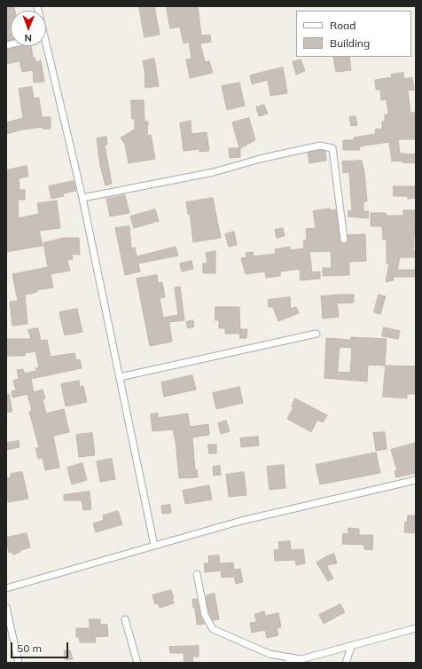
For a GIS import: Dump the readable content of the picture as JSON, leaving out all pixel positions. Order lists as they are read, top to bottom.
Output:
{
  "legend": ["Road", "Building"],
  "scale_bar": "50 m",
  "north": "bottom"
}
